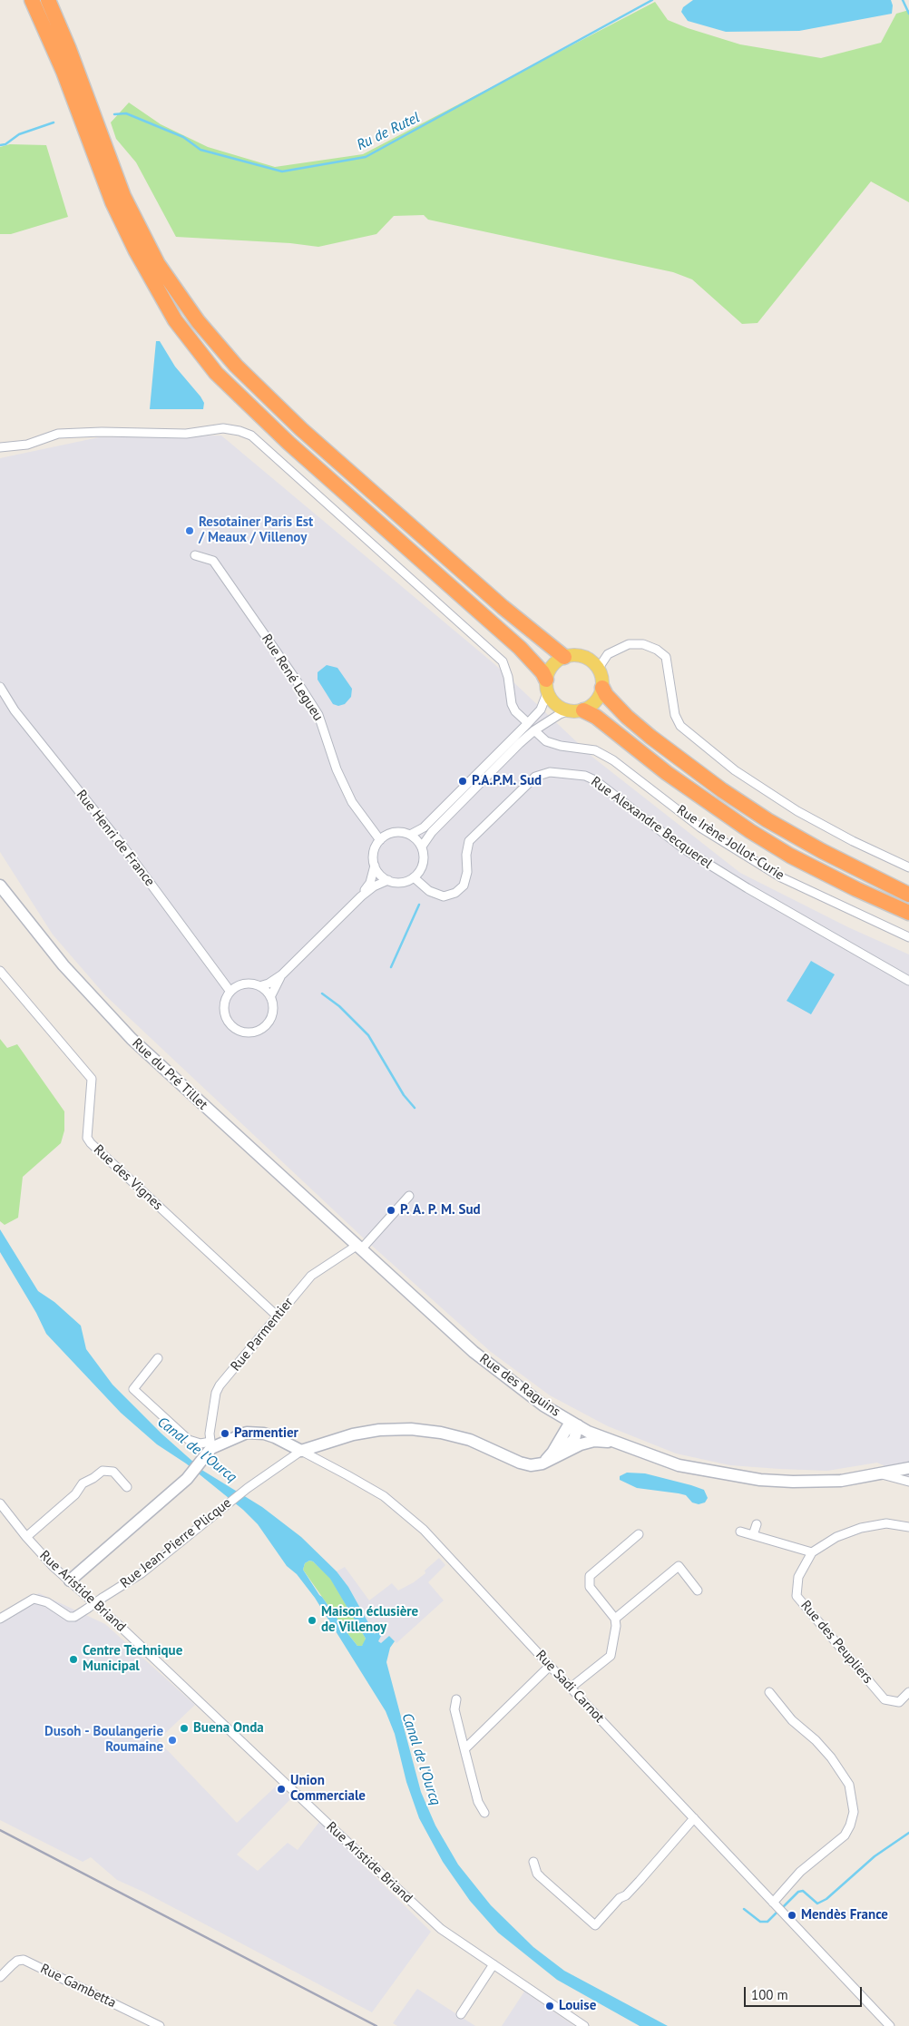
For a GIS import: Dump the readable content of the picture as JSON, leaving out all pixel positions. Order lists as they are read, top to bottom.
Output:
{
  "streets": {
    "street": [
      "Rue René Legueu",
      "Rue Alexandre Becquerel",
      "Rue Henri de France",
      "Rue Irène Jollot-Curie",
      "Rue du Pré Tillet",
      "Rue des Vignes",
      "Rue Parmentier",
      "Rue des Raguins",
      "Rue Jean-Pierre Plicque",
      "Rue Aristide Briand",
      "Rue des Peupliers",
      "Rue Sadi Carnot",
      "Rue Gambetta"
    ]
  },
  "crossings": [
    ["Rue René Legueu", "Rue Alexandre Becquerel"],
    ["Rue du Pré Tillet", "Rue Parmentier"],
    ["Rue du Pré Tillet", "Rue des Raguins"],
    ["Rue des Vignes", "Rue Parmentier"],
    ["Rue Parmentier", "Rue des Raguins"],
    ["Rue Parmentier", "Rue Sadi Carnot"],
    ["Rue Jean-Pierre Plicque", "Rue Sadi Carnot"]
  ],
  "water": ["Ru de Rutel", "Canal de l'Ourcq"],
  "places": [
    "Resotainer Paris Est / Meaux / Villenoy",
    "P.A.P.M. Sud",
    "P. A. P. M. Sud",
    "Parmentier",
    "Maison éclusière de Villenoy",
    "Centre Technique Municipal",
    "Buena Onda",
    "Dusoh - Boulangerie Roumaine",
    "Union Commerciale",
    "Mendès France",
    "Louise"
  ],
  "scale_bar": "100 m"
}
